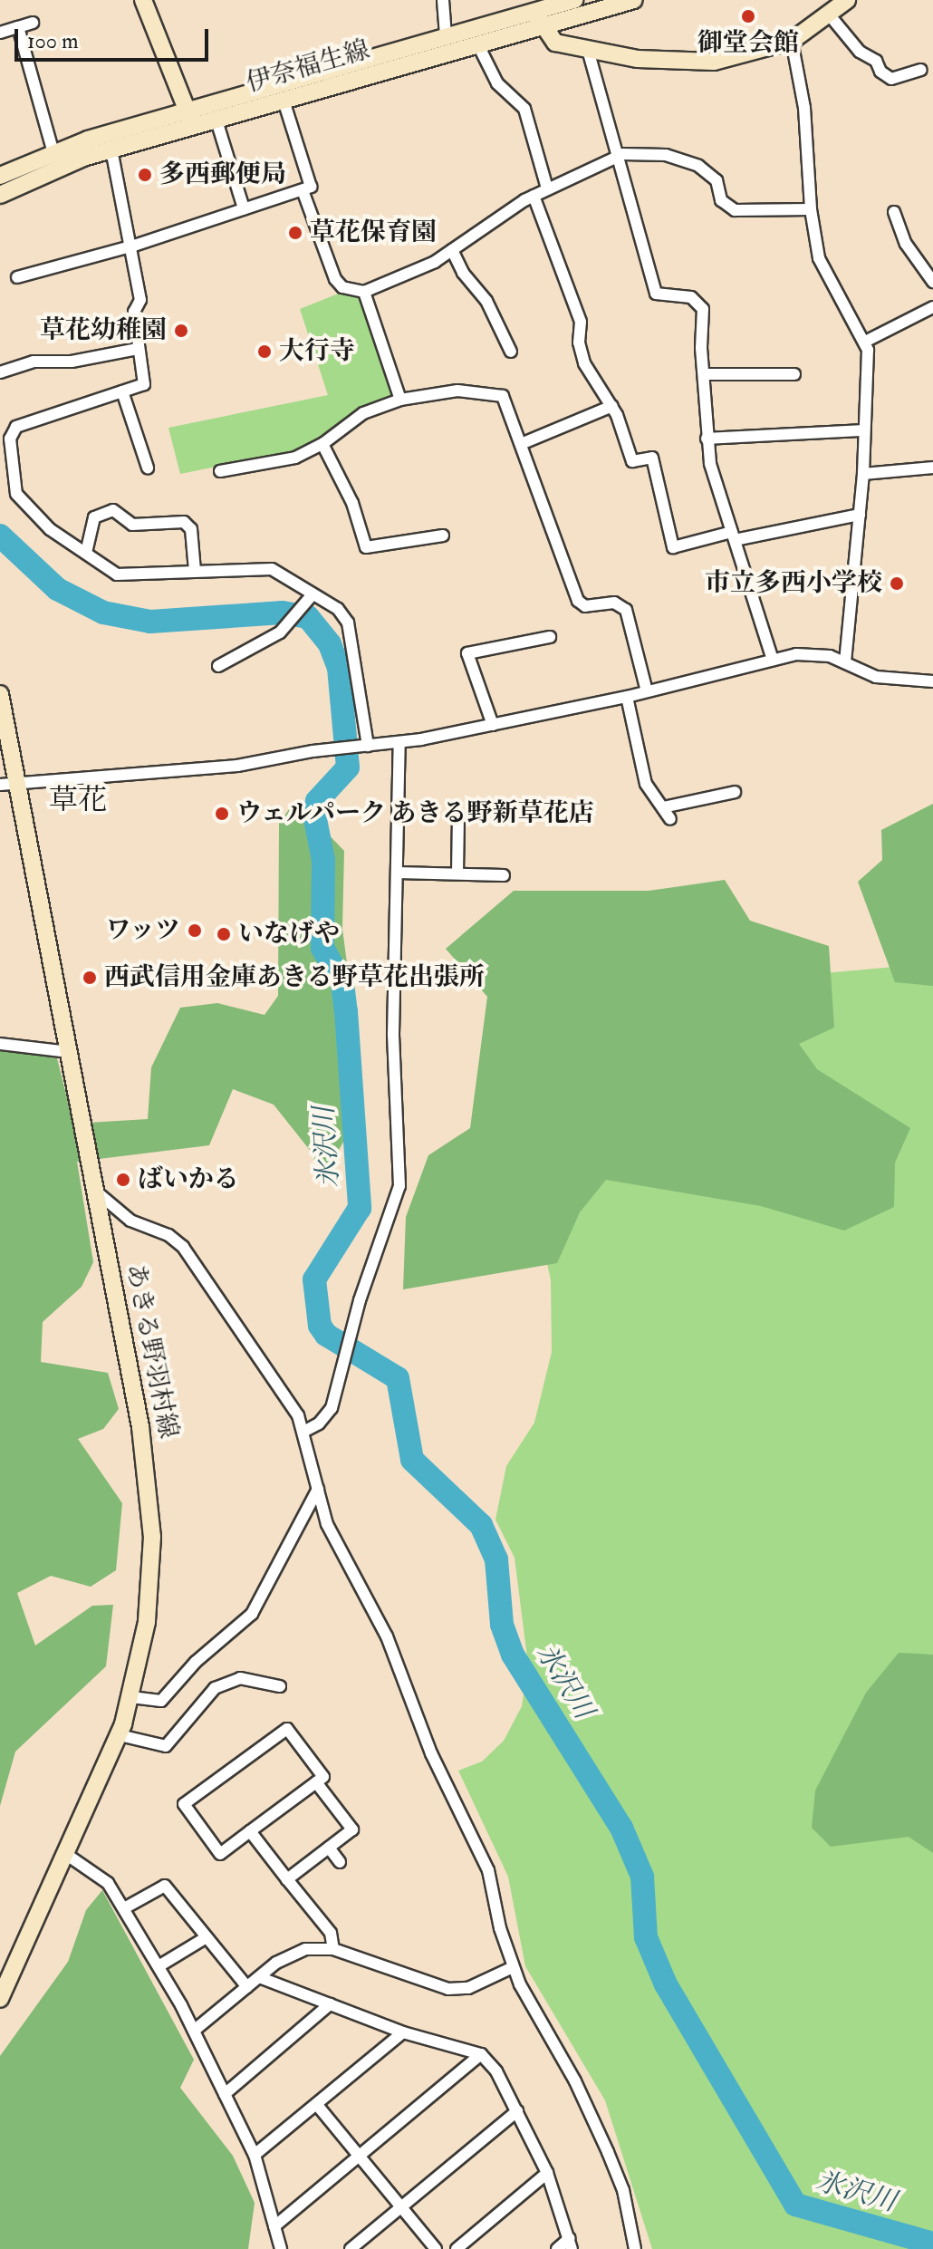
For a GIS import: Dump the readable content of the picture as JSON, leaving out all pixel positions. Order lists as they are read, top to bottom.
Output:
{
  "streets": {
    "main road": ["伊奈福生線", "あきる野羽村線"]
  },
  "districts": ["草花"],
  "water": ["氷沢川"],
  "places": [
    "御堂会館",
    "多西郵便局",
    "草花保育園",
    "草花幼稚園",
    "大行寺",
    "市立多西小学校",
    "ウェルパーク あきる野新草花店",
    "ワッツ",
    "いなげや",
    "西武信用金庫あきる野草花出張所",
    "ばいかる"
  ],
  "scale_bar": "100 m"
}
